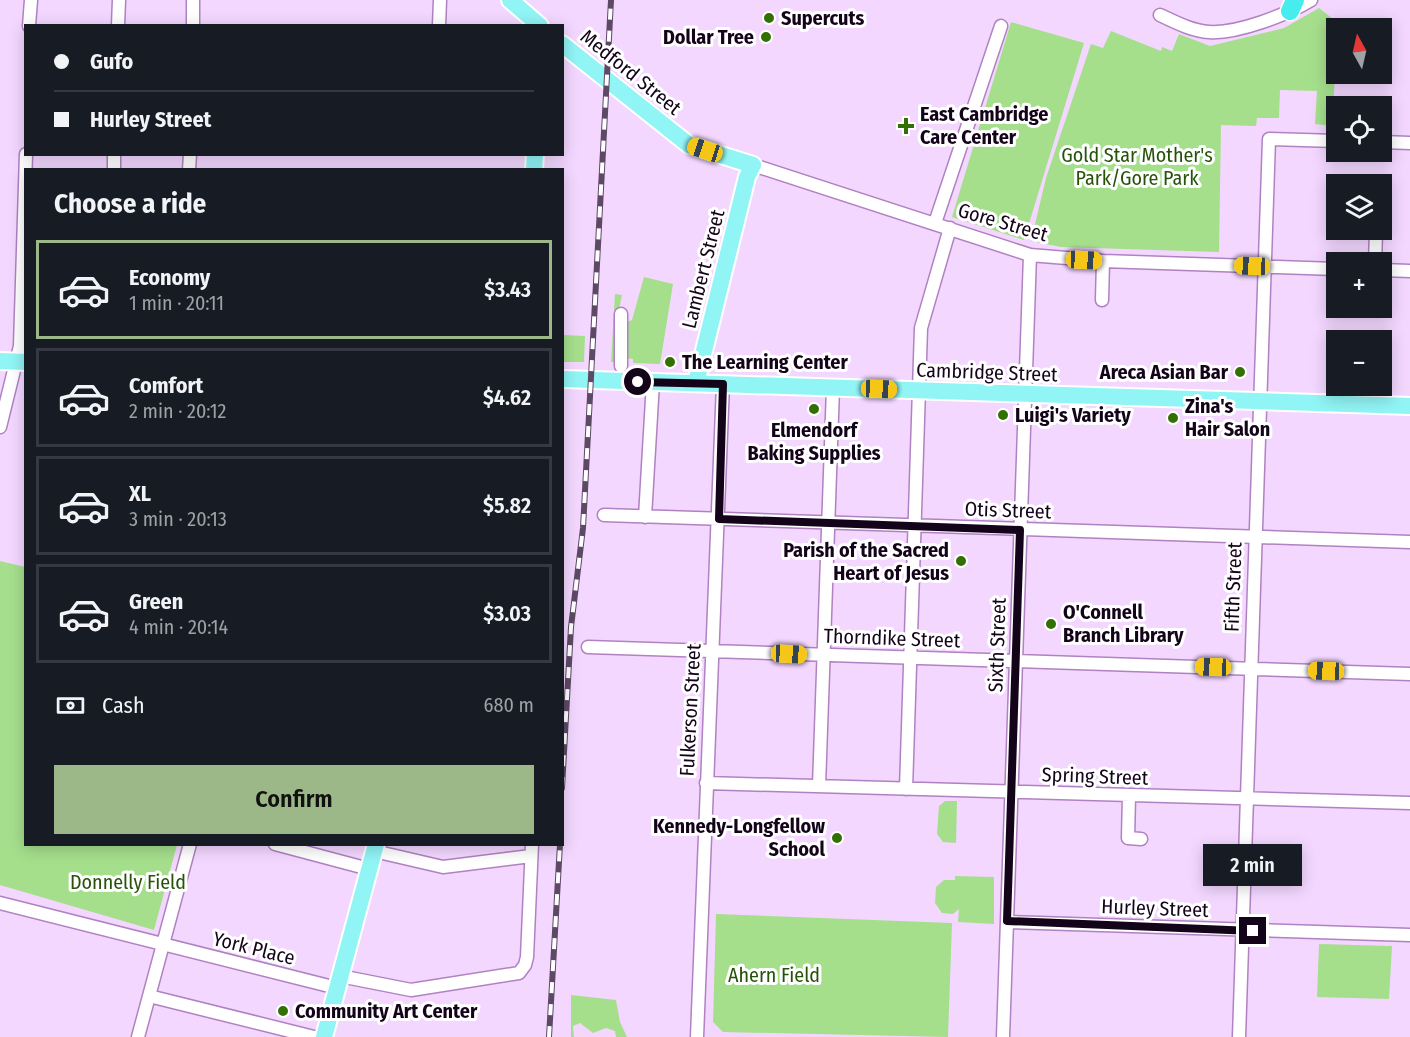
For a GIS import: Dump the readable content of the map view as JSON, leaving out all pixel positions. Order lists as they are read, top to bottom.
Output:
{
  "streets": {
    "main road": [
      "Medford Street",
      "Gore Street",
      "Lambert Street",
      "Cambridge Street"
    ],
    "street": [
      "Otis Street",
      "Fifth Street",
      "Thorndike Street",
      "Sixth Street",
      "Fulkerson Street",
      "Spring Street",
      "Hurley Street",
      "York Place"
    ]
  },
  "crossings": [
    ["Medford Street", "Gore Street"],
    ["Gore Street", "Lambert Street"],
    ["Gore Street", "Fifth Street"],
    ["Gore Street", "Sixth Street"],
    ["Lambert Street", "Cambridge Street"],
    ["Cambridge Street", "Fifth Street"],
    ["Cambridge Street", "Sixth Street"],
    ["Cambridge Street", "Fulkerson Street"],
    ["Otis Street", "Fifth Street"],
    ["Otis Street", "Sixth Street"],
    ["Otis Street", "Fulkerson Street"],
    ["Fifth Street", "Thorndike Street"],
    ["Fifth Street", "Spring Street"],
    ["Fifth Street", "Hurley Street"],
    ["Thorndike Street", "Sixth Street"],
    ["Thorndike Street", "Fulkerson Street"],
    ["Sixth Street", "Spring Street"],
    ["Sixth Street", "Hurley Street"],
    ["Fulkerson Street", "Spring Street"]
  ],
  "parks": ["Gold Star Mother's Park/Gore Park", "Donnelly Field", "Ahern Field"],
  "places": {
    "other": [
      "Supercuts",
      "Dollar Tree",
      "The Learning Center",
      "Areca Asian Bar",
      "Elmendorf Baking Supplies",
      "Luigi's Variety",
      "Zina's Hair Salon",
      "Parish of the Sacred Heart of Jesus",
      "O'Connell Branch Library",
      "Kennedy-Longfellow School",
      "Community Art Center"
    ],
    "health": ["East Cambridge Care Center"]
  },
  "north": "top",
  "page": {
    "map_buttons": ["+", "−"],
    "banner": ["Gufo", "Hurley Street"],
    "heading": "Choose a ride",
    "list": [
      {
        "name": "Economy",
        "note": "1 min · 20:11",
        "value": "$3.43"
      },
      {
        "name": "Comfort",
        "note": "2 min · 20:12",
        "value": "$4.62"
      },
      {
        "name": "XL",
        "note": "3 min · 20:13",
        "value": "$5.82"
      },
      {
        "name": "Green",
        "note": "4 min · 20:14",
        "value": "$3.03"
      }
    ],
    "pay": ["Cash", "680 m"],
    "buttons": "Confirm",
    "bubble": "2 min"
  }
}
